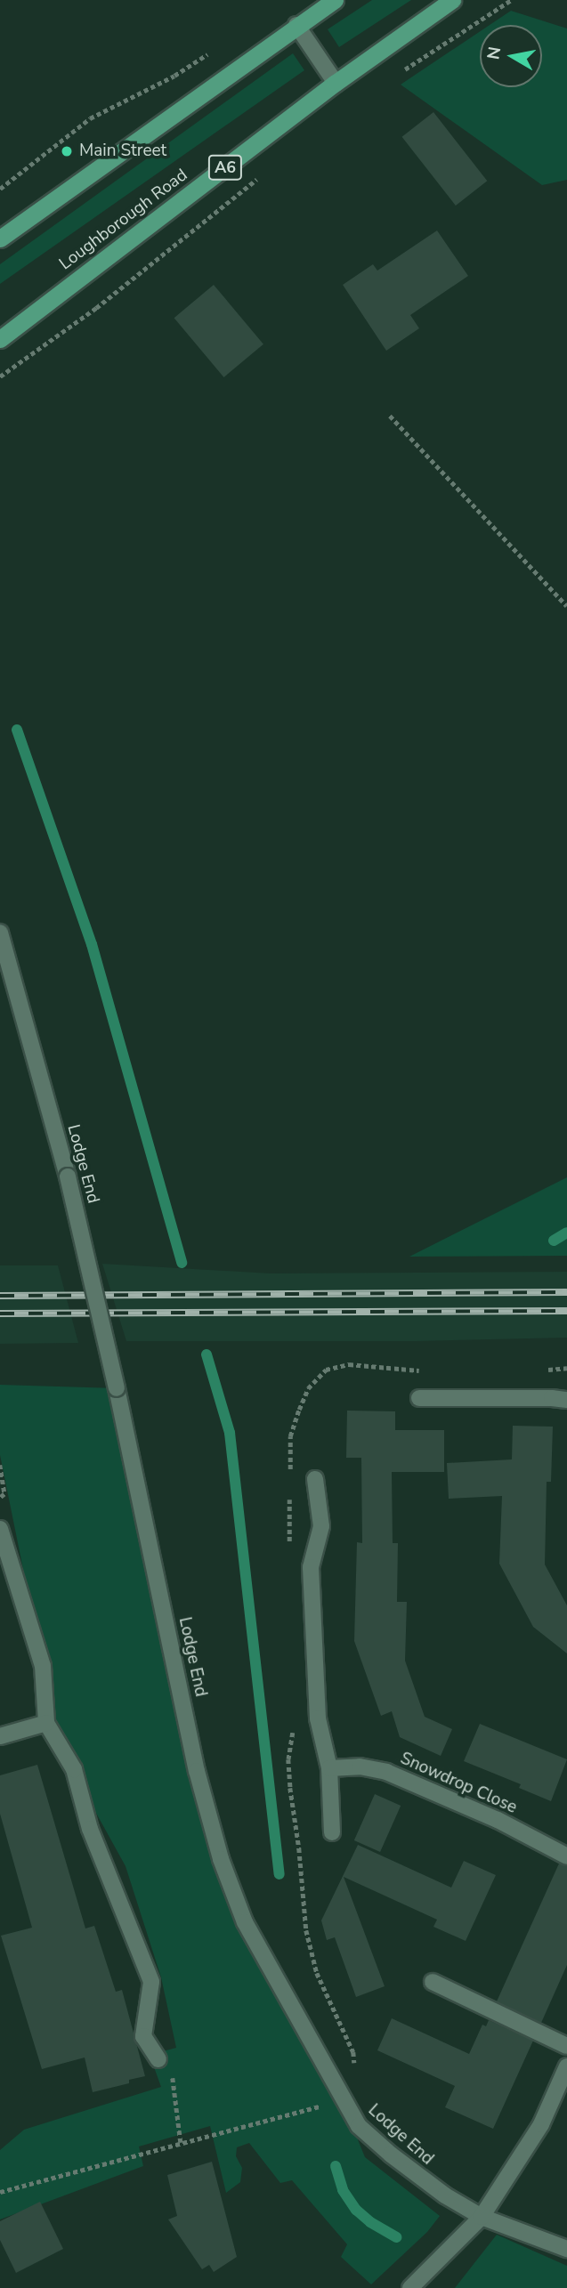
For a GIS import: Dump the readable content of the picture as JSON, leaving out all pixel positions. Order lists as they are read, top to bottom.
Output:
{
  "streets": {
    "highway": ["A6", "Loughborough Road"],
    "street": ["Lodge End", "Snowdrop Close"]
  },
  "places": ["Main Street"],
  "north": "left"
}
